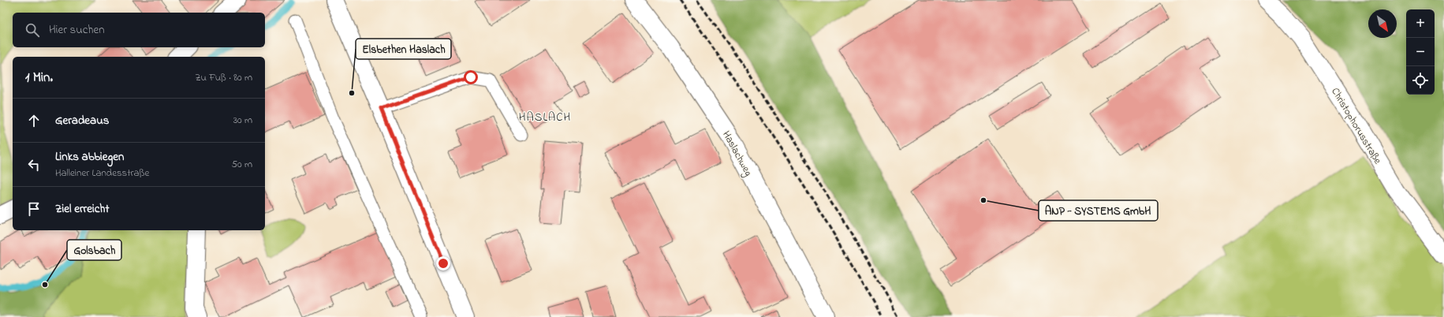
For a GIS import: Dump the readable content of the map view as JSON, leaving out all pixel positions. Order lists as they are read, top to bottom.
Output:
{
  "streets": {
    "street": ["Christophorusstraße", "Haslachweg"]
  },
  "districts": ["HASLACH"],
  "places": ["Elsbethen Haslach", "ANP - SYSTEMS GmbH", "Golsbach"],
  "north": "bottom right",
  "page": {
    "map_buttons": ["+", "−"],
    "search": "Hier suchen",
    "heading": ["1 Min.", "Zu Fuß · 80 m"],
    "list": [
      ["Geradeaus", "30 m"],
      ["Links abbiegen", "Halleiner Landesstraße", "50 m"],
      "Ziel erreicht"
    ]
  }
}
